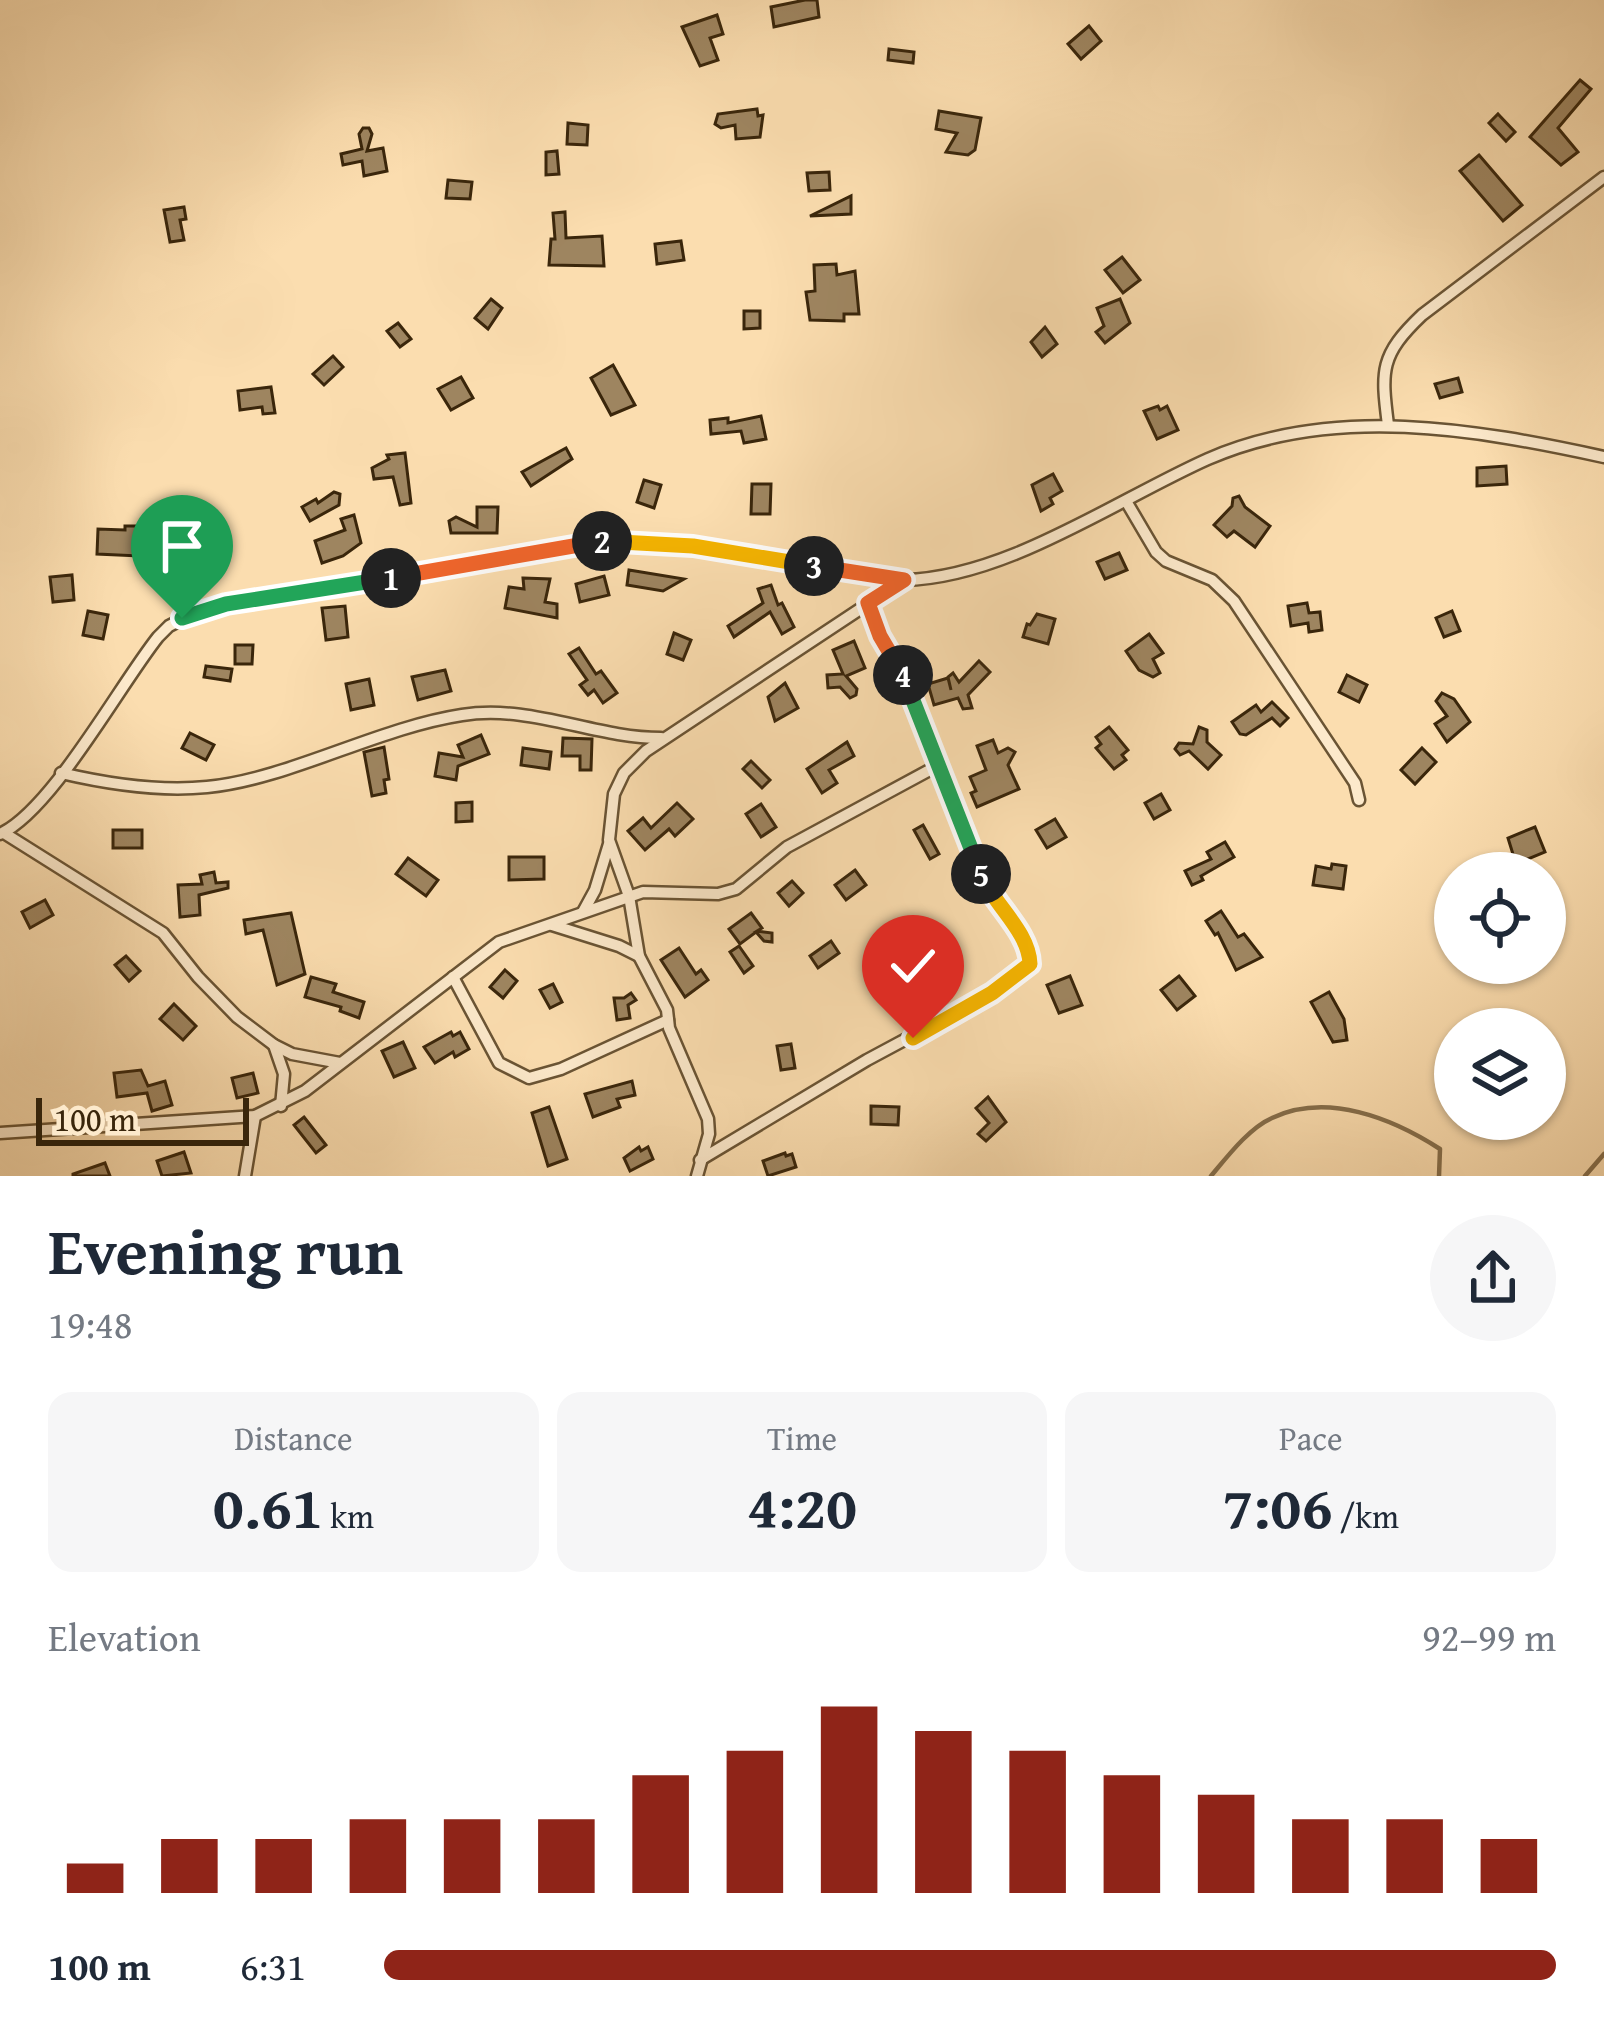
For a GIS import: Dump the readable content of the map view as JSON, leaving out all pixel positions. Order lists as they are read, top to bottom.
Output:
{
  "scale_bar": "100 m",
  "page": {
    "pins": [
      "2",
      "3",
      "1",
      "4",
      "5"
    ],
    "scale": "100 m",
    "heading": ["Evening run", "19:48"],
    "stats": [
      ["Distance", "0.61 km"],
      ["Time", "4:20"],
      ["Pace", "7:06 /km"]
    ],
    "chart": ["Elevation", "92–99 m"],
    "list": [
      {
        "name": "100 m",
        "note": "6:31"
      }
    ]
  }
}
